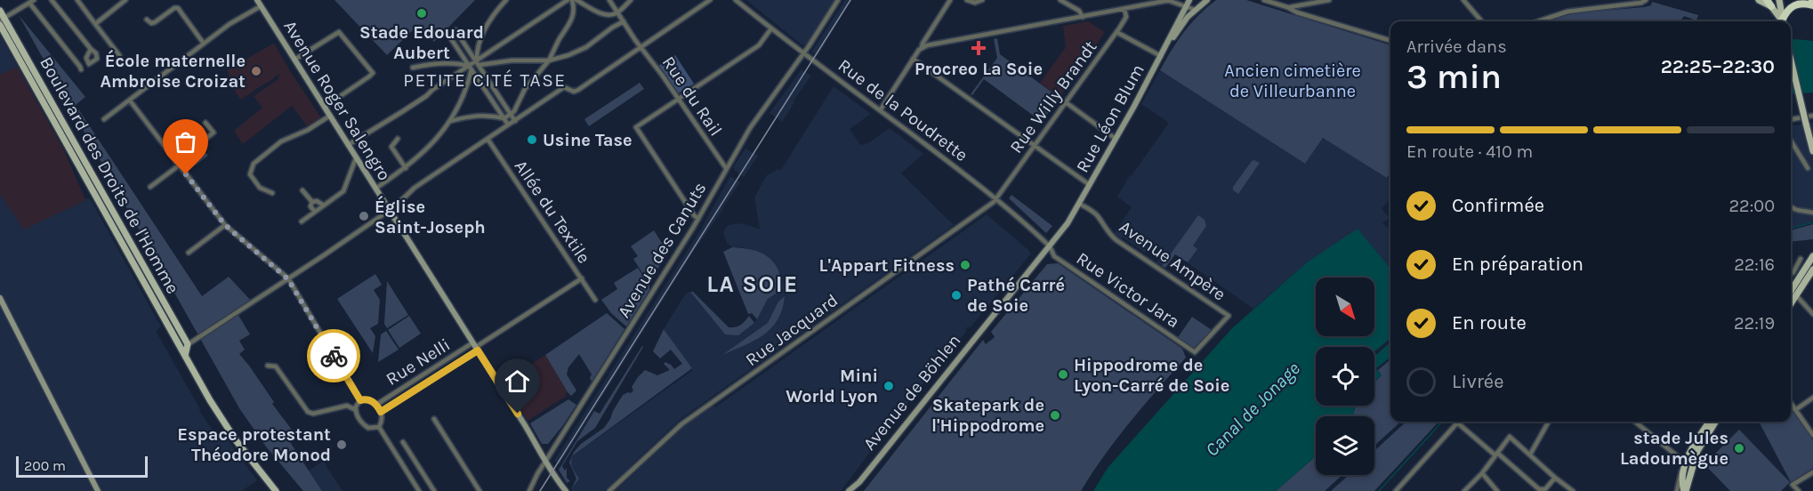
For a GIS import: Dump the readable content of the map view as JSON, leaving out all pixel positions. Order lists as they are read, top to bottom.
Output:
{
  "streets": {
    "main road": ["Boulevard des Droits de l'Homme"],
    "street": [
      "Rue du Rail",
      "Rue Willy Brandt",
      "Avenue Roger Salengro",
      "Rue de la Poudrette",
      "Rue Léon Blum",
      "Allée du Textile",
      "Avenue des Canuts",
      "Avenue Ampère",
      "Rue Victor Jara",
      "Rue Jacquard",
      "Rue Nelli",
      "Avenue de Böhlen"
    ]
  },
  "crossings": [
    ["Rue du Rail", "Avenue des Canuts"],
    ["Rue Willy Brandt", "Rue de la Poudrette"],
    ["Rue Willy Brandt", "Rue Jacquard"],
    ["Avenue Roger Salengro", "Avenue des Canuts"],
    ["Avenue Roger Salengro", "Rue Nelli"],
    ["Rue de la Poudrette", "Rue Léon Blum"],
    ["Rue de la Poudrette", "Avenue des Canuts"],
    ["Rue de la Poudrette", "Rue Victor Jara"],
    ["Rue de la Poudrette", "Rue Jacquard"],
    ["Rue de la Poudrette", "Avenue de Böhlen"],
    ["Rue Léon Blum", "Avenue Ampère"],
    ["Rue Léon Blum", "Rue Victor Jara"],
    ["Rue Léon Blum", "Avenue de Böhlen"],
    ["Avenue Ampère", "Rue Victor Jara"],
    ["Rue Victor Jara", "Avenue de Böhlen"]
  ],
  "districts": ["PETITE CITÉ TASE", "LA SOIE"],
  "water": ["Canal de Jonage"],
  "parks": ["Ancien cimetière de Villeurbanne"],
  "places": {
    "other": [
      "Stade Edouard Aubert",
      "École maternelle Ambroise Croizat",
      "Usine Tase",
      "Église Saint-Joseph",
      "L'Appart Fitness",
      "Pathé Carré de Soie",
      "Hippodrome de Lyon-Carré de Soie",
      "Mini World Lyon",
      "Skatepark de l'Hippodrome",
      "Espace protestant Théodore Monod",
      "stade Jules Ladoumègue"
    ],
    "health": ["Procreo La Soie"]
  },
  "scale_bar": "200 m",
  "north": "bottom right",
  "page": {
    "heading": ["3 min", "Arrivée dans", "22:25–22:30"],
    "bar": "En route · 410 m",
    "list": [
      ["Confirmée", "22:00"],
      ["En préparation", "22:16"],
      ["En route", "22:19"],
      "Livrée"
    ],
    "scale": "200 m"
  }
}
